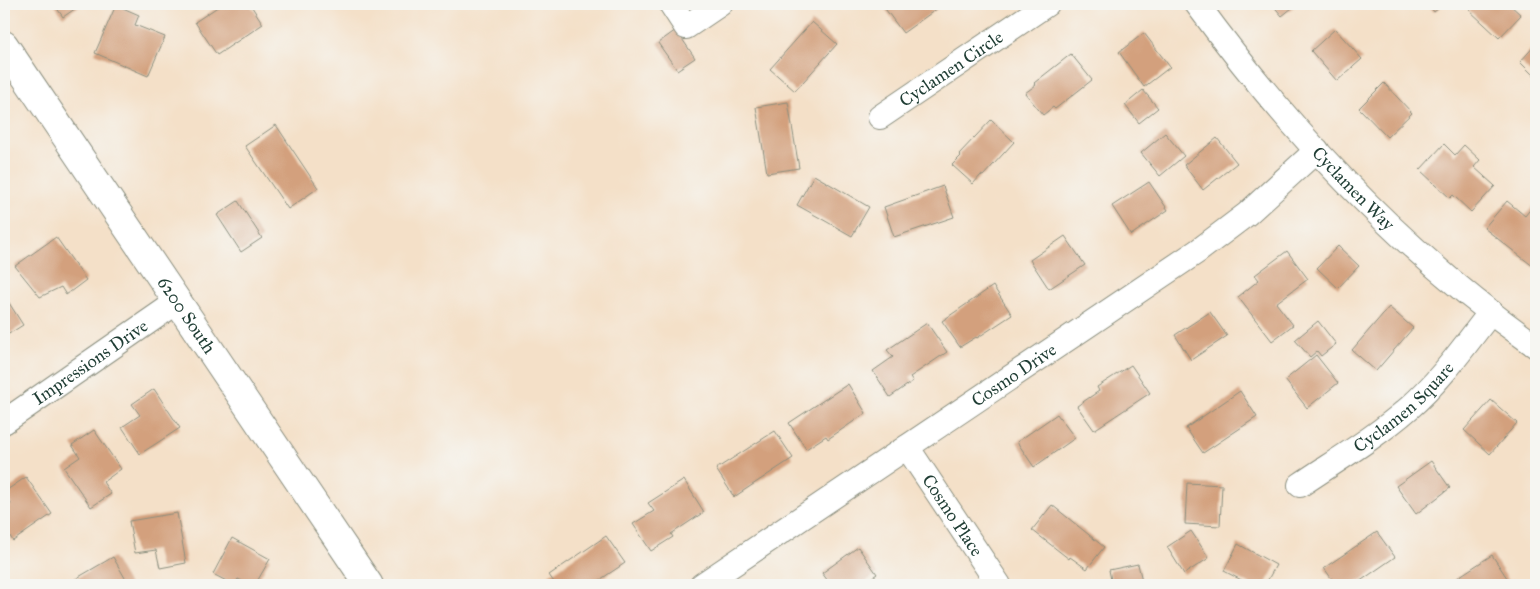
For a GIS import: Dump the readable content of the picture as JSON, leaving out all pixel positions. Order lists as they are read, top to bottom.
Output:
{
  "streets": {
    "main road": ["6200 South"],
    "street": [
      "Cyclamen Circle",
      "Cyclamen Way",
      "Impressions Drive",
      "Cosmo Drive",
      "Cyclamen Square",
      "Cosmo Place"
    ]
  },
  "crossings": [
    ["Cyclamen Way", "Cosmo Drive"],
    ["Cyclamen Way", "Cyclamen Square"],
    ["6200 South", "Impressions Drive"],
    ["Cosmo Drive", "Cosmo Place"]
  ]
}
